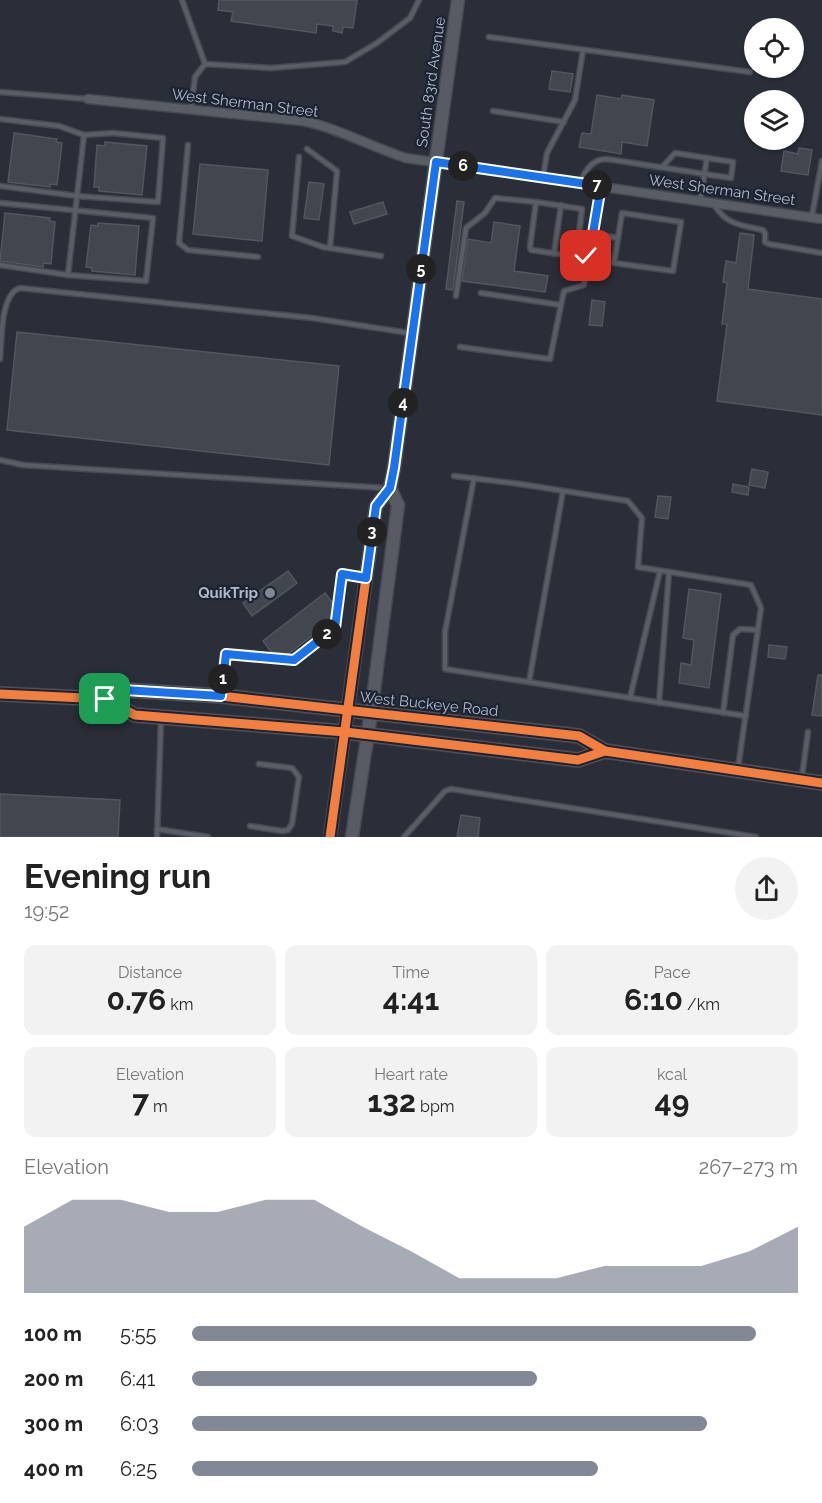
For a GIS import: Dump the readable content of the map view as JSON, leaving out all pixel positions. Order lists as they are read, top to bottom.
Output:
{
  "streets": {
    "main road": ["South 83rd Avenue", "West Buckeye Road"],
    "street": ["West Sherman Street"]
  },
  "crossings": [
    ["South 83rd Avenue", "West Sherman Street"],
    ["South 83rd Avenue", "West Buckeye Road"]
  ],
  "places": ["QuikTrip"],
  "page": {
    "pins": [
      "6",
      "7",
      "5",
      "4",
      "3",
      "2",
      "1"
    ],
    "heading": ["Evening run", "19:52"],
    "stats": [
      ["Distance", "0.76 km"],
      ["Time", "4:41"],
      ["Pace", "6:10 /km"],
      ["Elevation", "7 m"],
      ["Heart rate", "132 bpm"],
      ["kcal", "49"]
    ],
    "chart": ["Elevation", "267–273 m"],
    "list": [
      {
        "name": "100 m",
        "note": "5:55"
      },
      {
        "name": "200 m",
        "note": "6:41"
      },
      {
        "name": "300 m",
        "note": "6:03"
      },
      {
        "name": "400 m",
        "note": "6:25"
      }
    ]
  }
}
